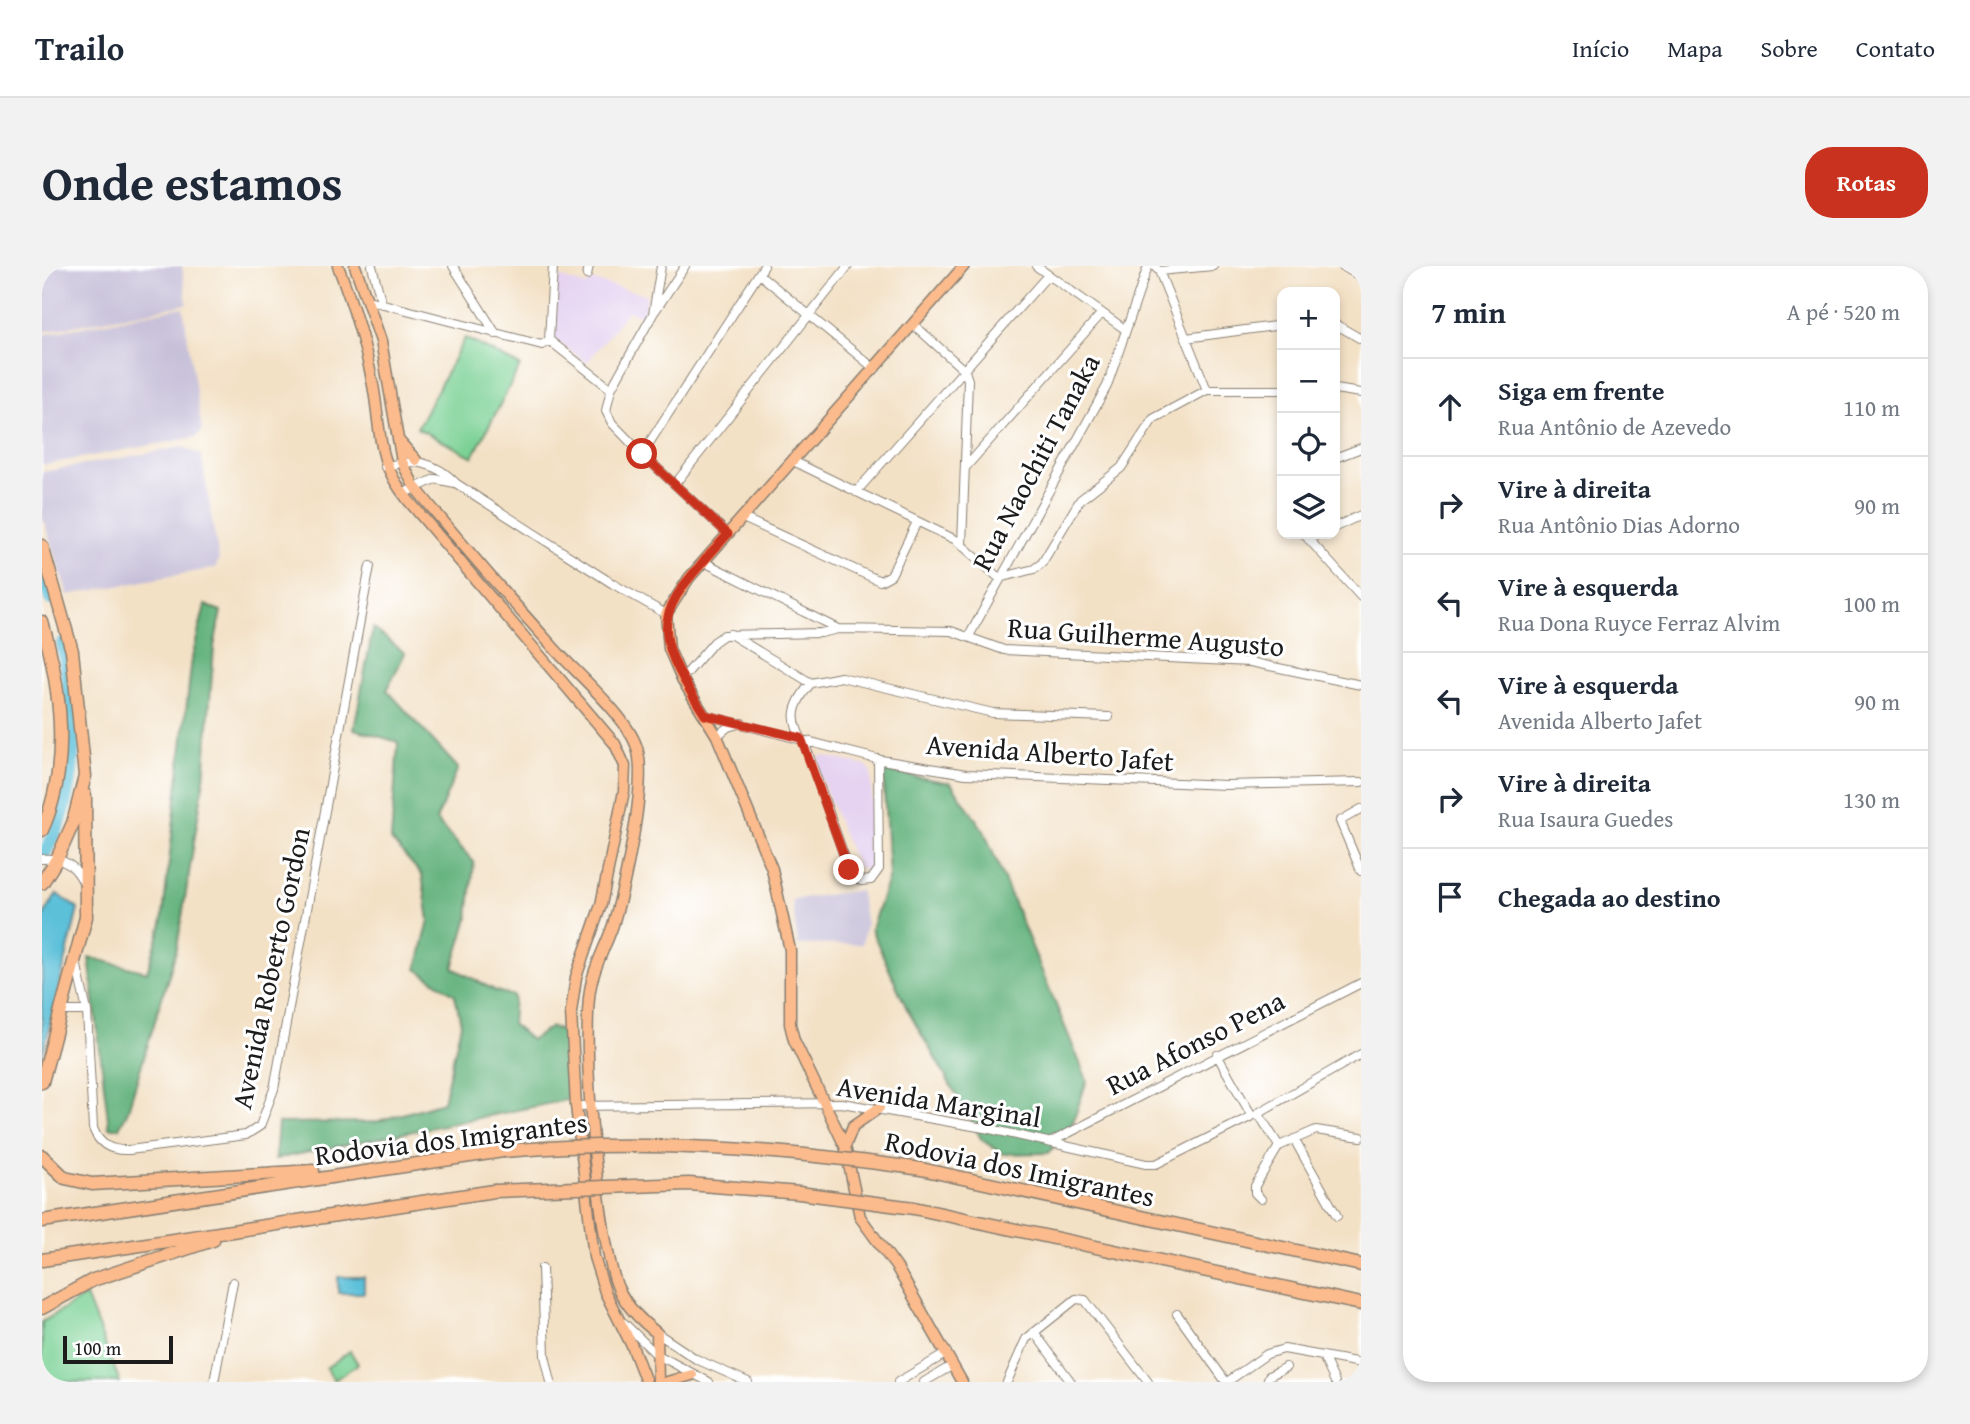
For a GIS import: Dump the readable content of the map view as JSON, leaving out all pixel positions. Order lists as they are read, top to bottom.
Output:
{
  "streets": {
    "highway": ["Rodovia dos Imigrantes"],
    "street": [
      "Rua Naochiti Tanaka",
      "Rua Guilherme Augusto",
      "Avenida Alberto Jafet",
      "Avenida Roberto Gordon",
      "Rua Afonso Pena",
      "Avenida Marginal"
    ]
  },
  "crossings": [
    ["Rua Naochiti Tanaka", "Rua Guilherme Augusto"],
    ["Rua Afonso Pena", "Avenida Marginal"]
  ],
  "scale_bar": "100 m",
  "page": {
    "header": "Trailo",
    "nav": [
      "Início",
      "Mapa",
      "Sobre",
      "Contato"
    ],
    "title": "Onde estamos",
    "buttons": "Rotas",
    "heading": ["7 min", "A pé · 520 m"],
    "map_buttons": ["+", "−"],
    "list": [
      ["Siga em frente", "Rua Antônio de Azevedo", "110 m"],
      ["Vire à direita", "Rua Antônio Dias Adorno", "90 m"],
      ["Vire à esquerda", "Rua Dona Ruyce Ferraz Alvim", "100 m"],
      ["Vire à esquerda", "Avenida Alberto Jafet", "90 m"],
      ["Vire à direita", "Rua Isaura Guedes", "130 m"],
      "Chegada ao destino"
    ],
    "scale": "100 m"
  }
}
